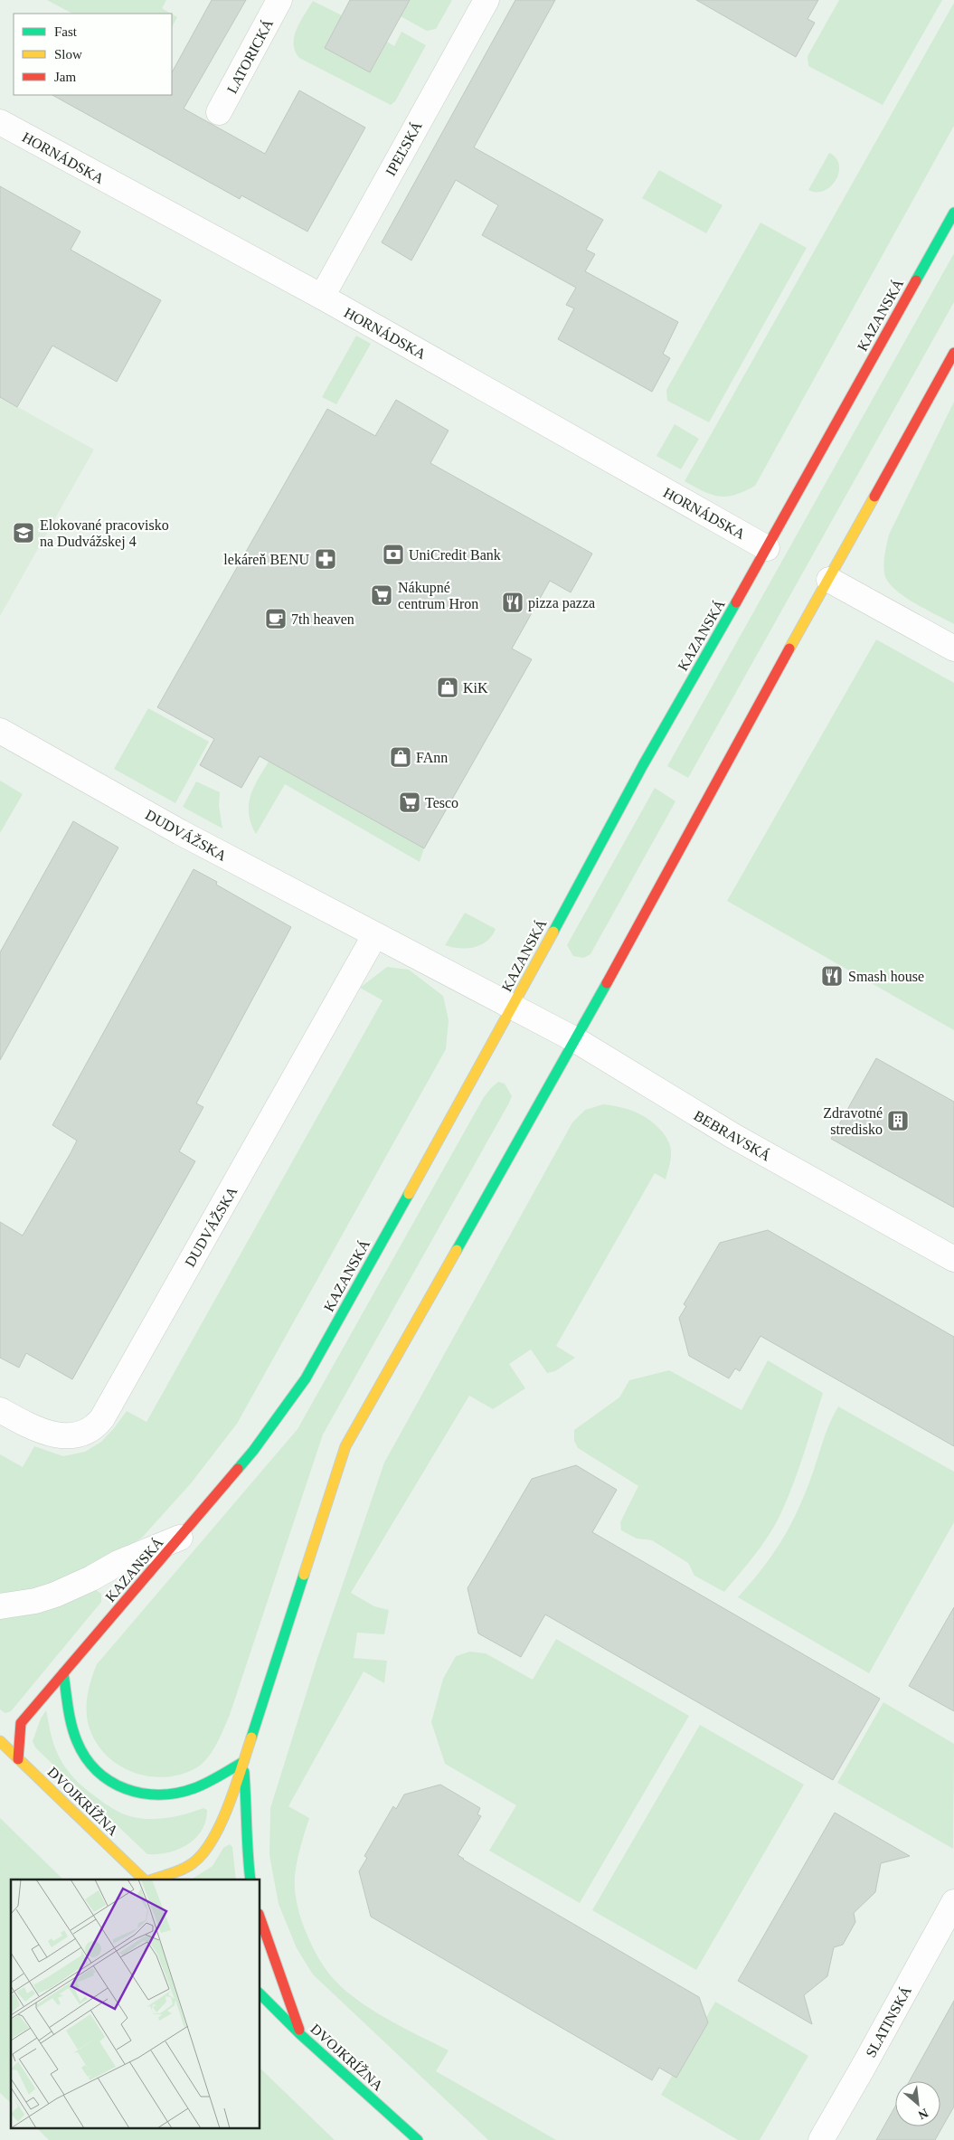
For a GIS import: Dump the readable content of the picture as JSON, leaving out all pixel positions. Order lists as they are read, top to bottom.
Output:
{
  "streets": {
    "main road": ["KAZANSKÁ", "DVOJKRÍŽNA"],
    "street": [
      "LATORICKÁ",
      "IPEĽSKÁ",
      "HORNÁDSKA",
      "DUDVÁŽSKA",
      "BEBRAVSKÁ",
      "SLATINSKÁ"
    ]
  },
  "crossings": [
    ["IPEĽSKÁ", "HORNÁDSKA"],
    ["HORNÁDSKA", "KAZANSKÁ"],
    ["KAZANSKÁ", "DUDVÁŽSKA"],
    ["KAZANSKÁ", "BEBRAVSKÁ"],
    ["KAZANSKÁ", "DVOJKRÍŽNA"],
    ["DUDVÁŽSKA", "BEBRAVSKÁ"]
  ],
  "places": {
    "school or university": ["Elokované pracovisko na Dudvážskej 4"],
    "bank": ["UniCredit Bank"],
    "pharmacy": ["lekáreň BENU"],
    "supermarket": ["Nákupné centrum Hron", "Tesco"],
    "restaurant": ["pizza pazza", "Smash house"],
    "cafe": ["7th heaven"],
    "shop": ["KiK", "FAnn"],
    "building": ["Zdravotné stredisko"]
  },
  "legend": ["Fast", "Slow", "Jam"],
  "north": "bottom right"
}
